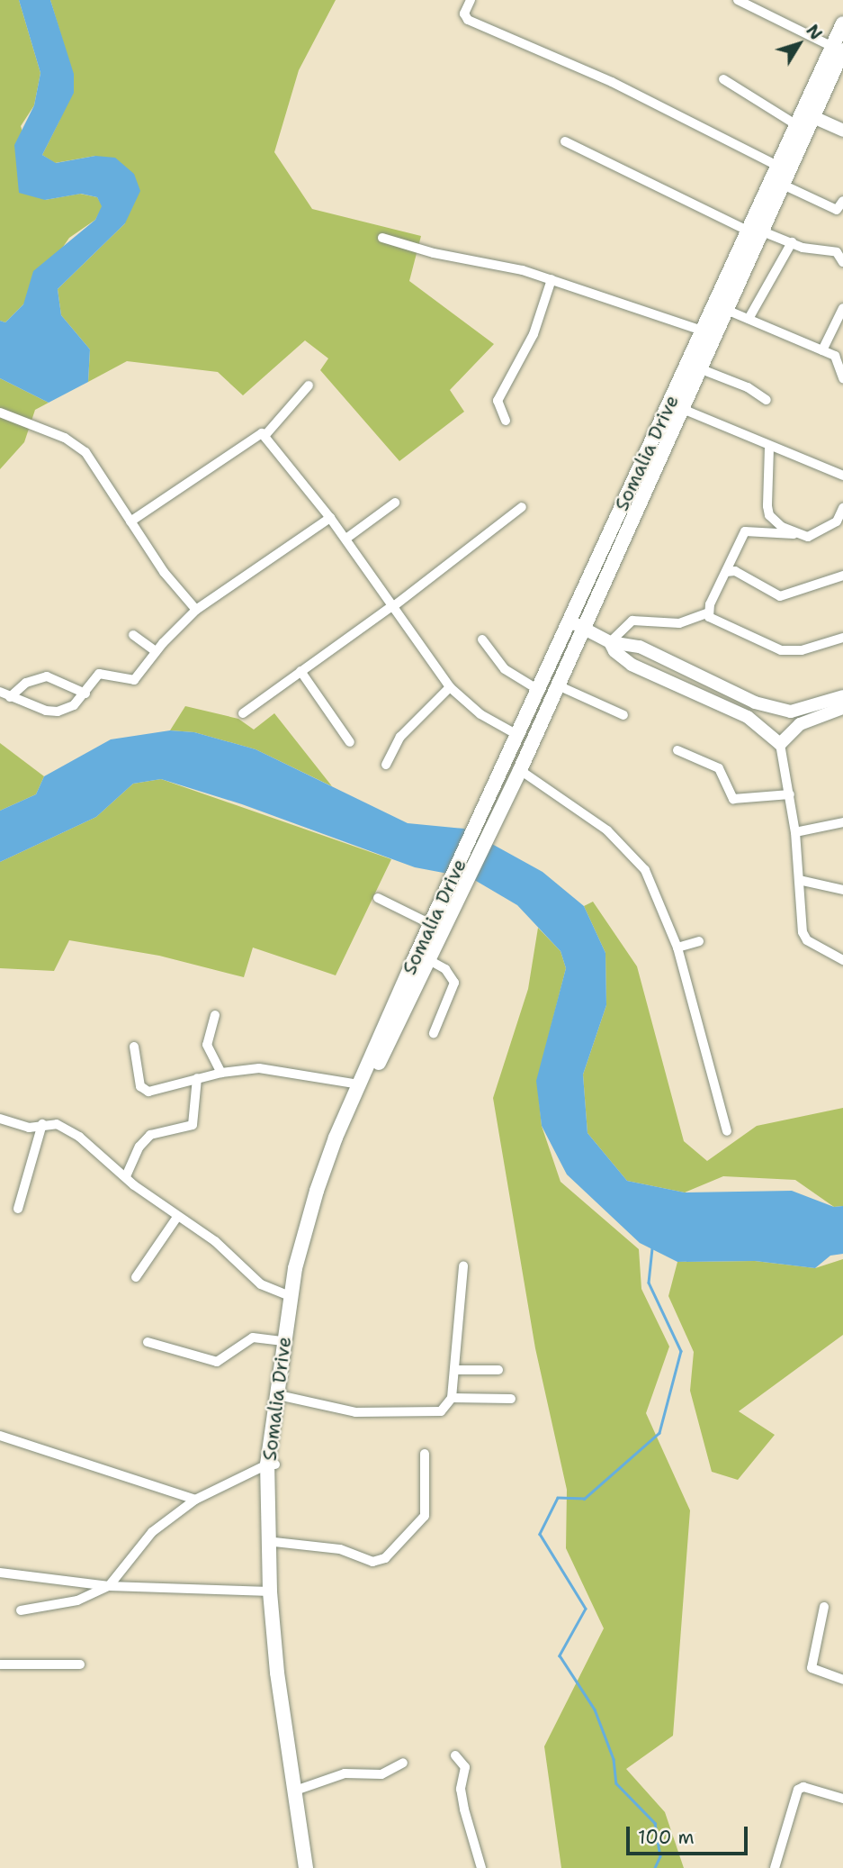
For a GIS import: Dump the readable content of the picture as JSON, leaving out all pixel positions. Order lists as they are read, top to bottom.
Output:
{
  "streets": {
    "main road": ["Somalia Drive"]
  },
  "scale_bar": "100 m",
  "north": "top right"
}
